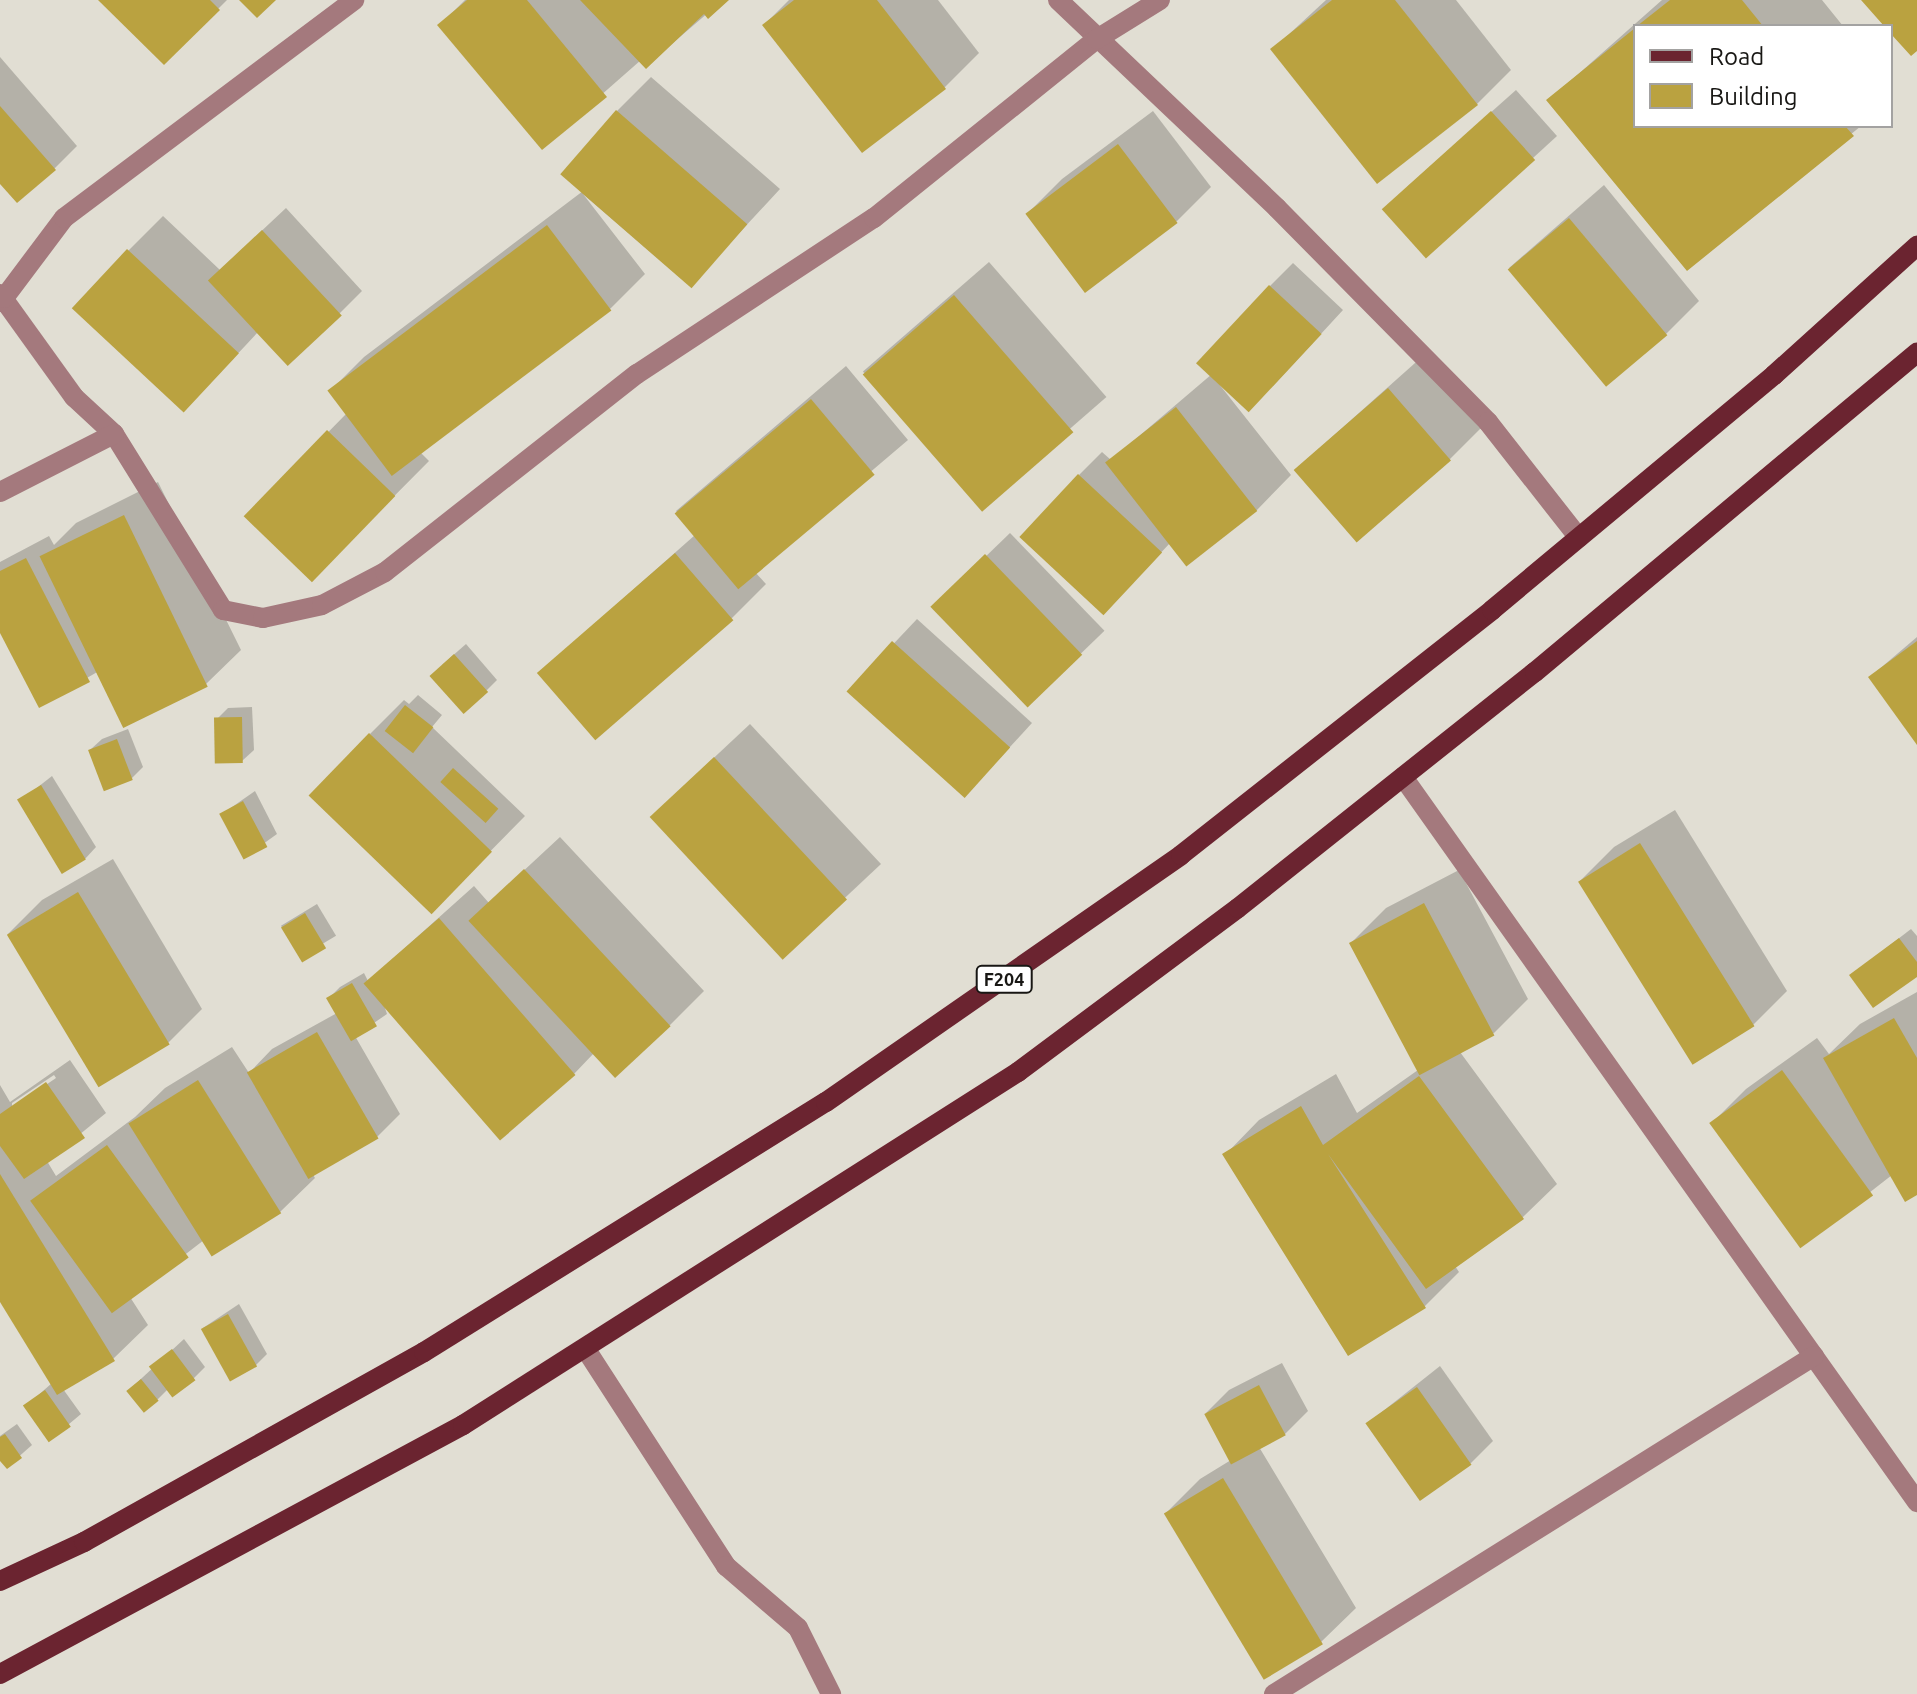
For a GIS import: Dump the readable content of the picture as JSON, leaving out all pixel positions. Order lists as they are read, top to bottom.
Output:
{
  "streets": {
    "main road": ["F204"]
  },
  "legend": ["Road", "Building"]
}
